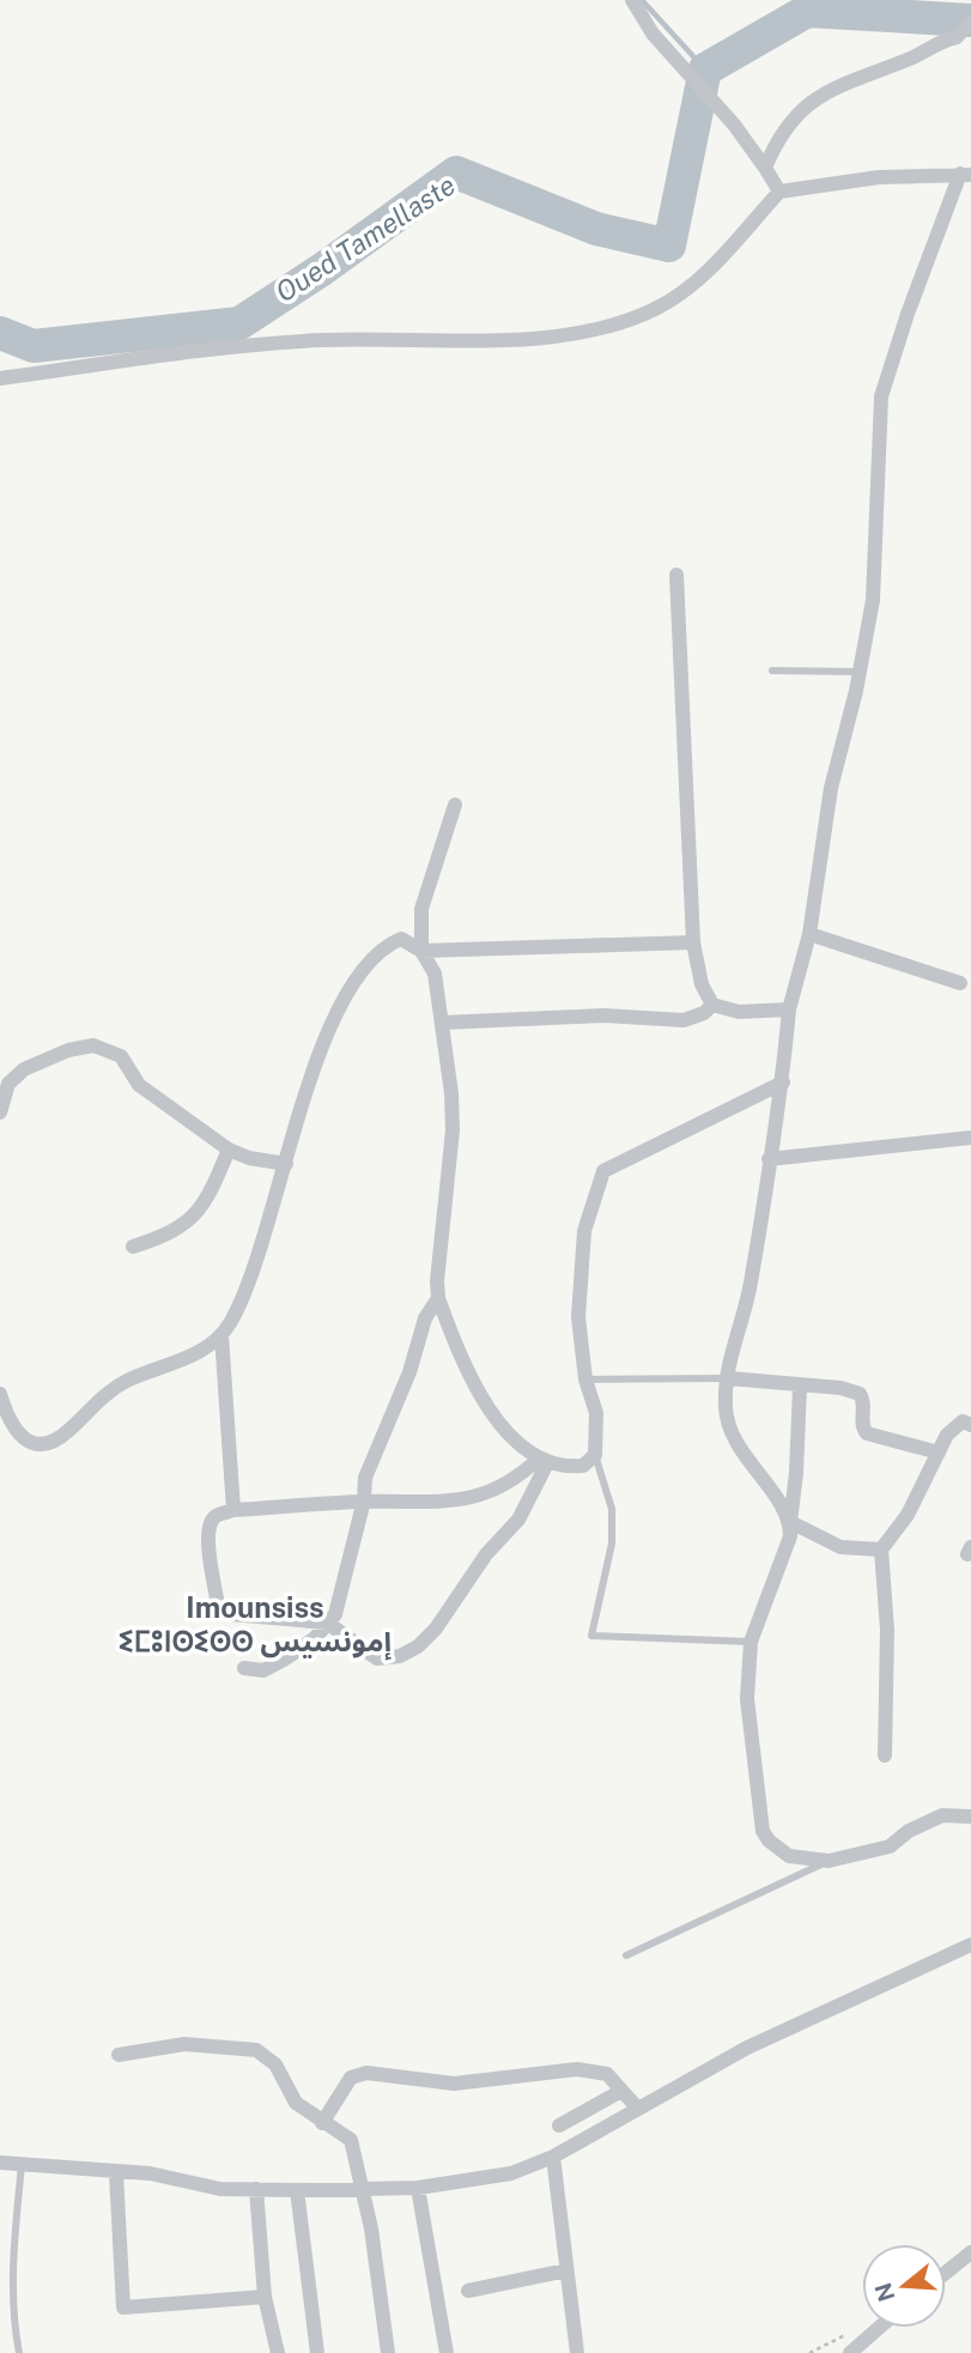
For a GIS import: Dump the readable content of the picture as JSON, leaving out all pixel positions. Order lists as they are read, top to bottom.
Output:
{
  "districts": ["Imounsiss ⵉⵎⵓⵏⵙⵉⵙⵙ إمونسيس"],
  "water": ["Oued Tamellaste"],
  "north": "left"
}
